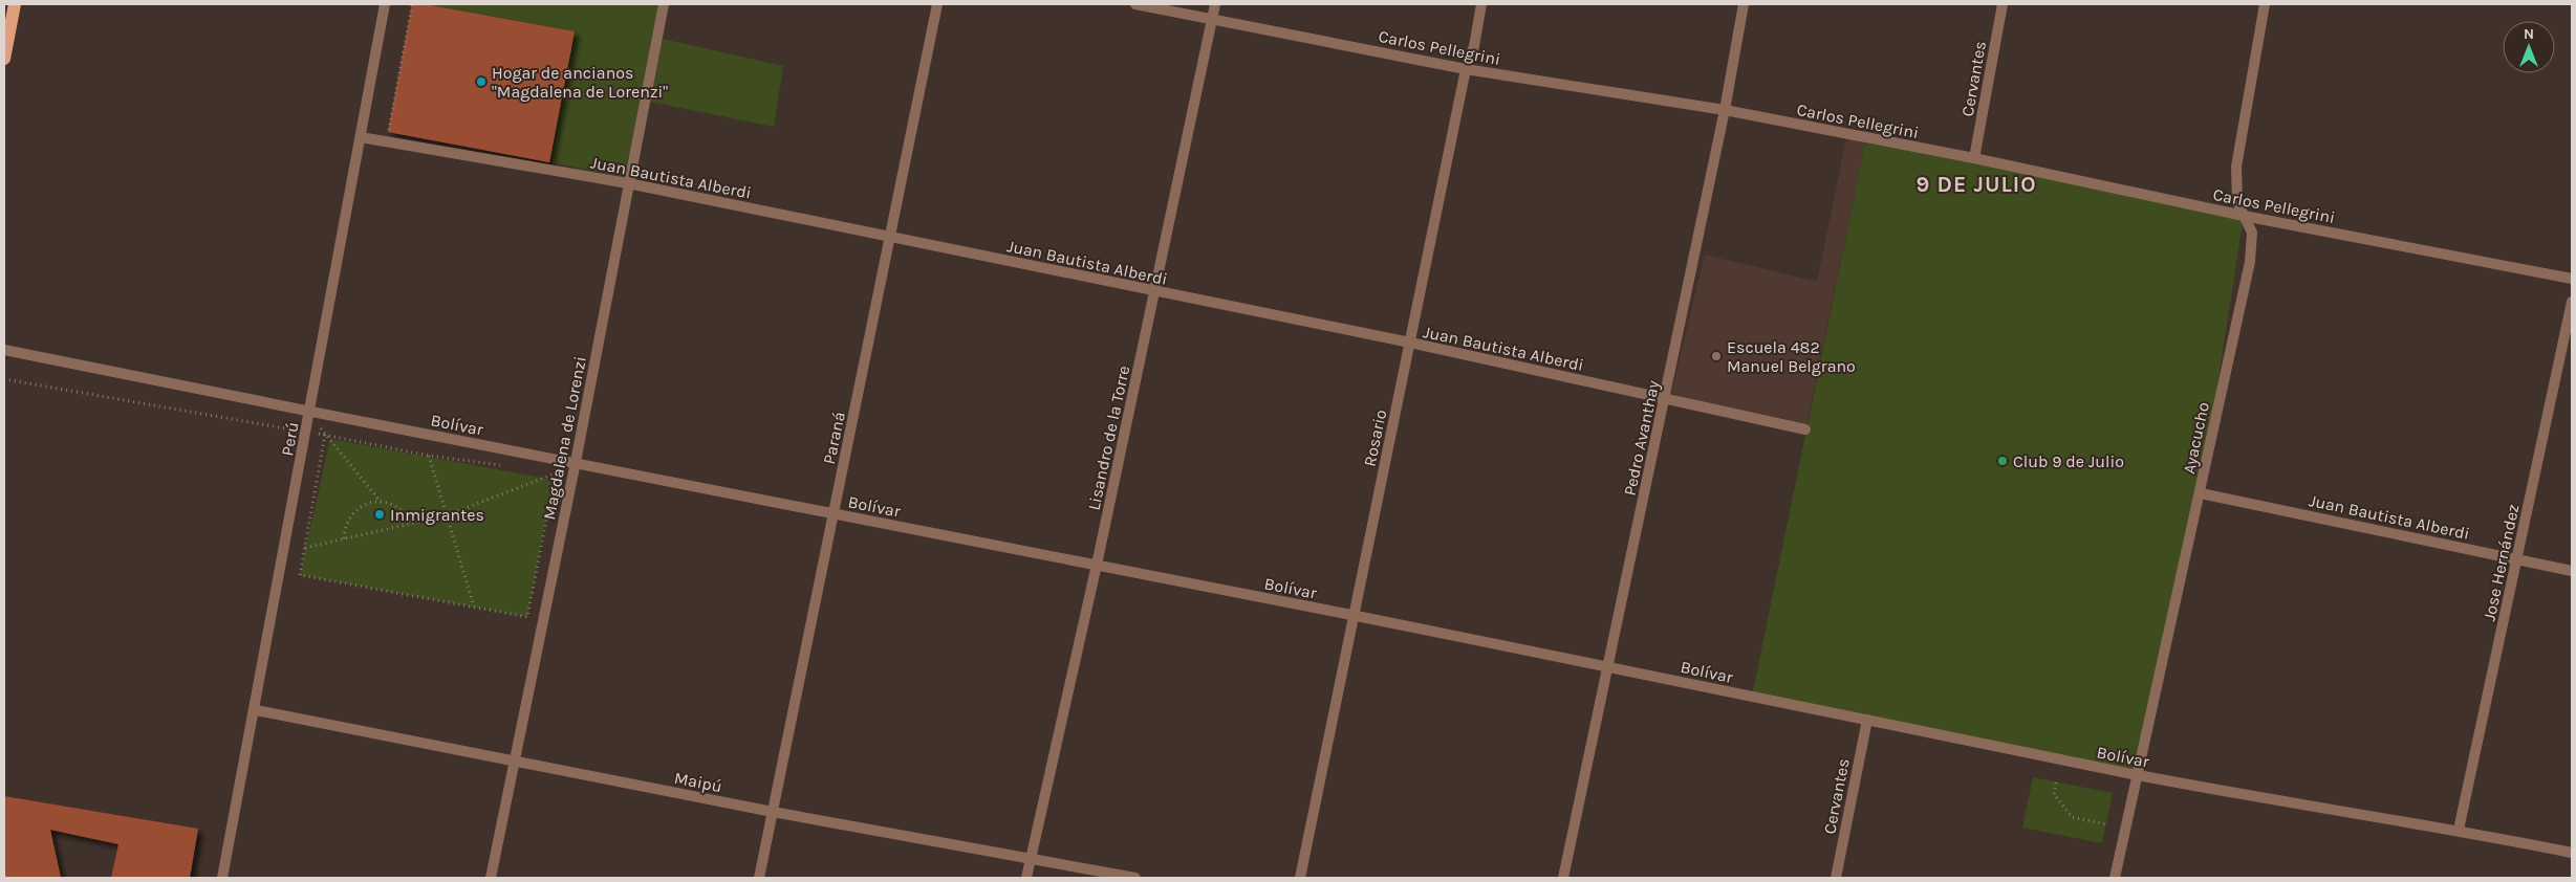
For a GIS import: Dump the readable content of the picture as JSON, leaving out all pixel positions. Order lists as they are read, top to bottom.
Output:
{
  "streets": {
    "street": [
      "Carlos Pellegrini",
      "Cervantes",
      "Juan Bautista Alberdi",
      "Bolívar",
      "Magdalena de Lorenzi",
      "Paraná",
      "Lisandro de la Torre",
      "Rosario",
      "Pedro Avanthay",
      "Ayacucho",
      "Perú",
      "Jose Hernández",
      "Maipú"
    ]
  },
  "crossings": [
    ["Carlos Pellegrini", "Cervantes"],
    ["Carlos Pellegrini", "Lisandro de la Torre"],
    ["Carlos Pellegrini", "Rosario"],
    ["Carlos Pellegrini", "Pedro Avanthay"],
    ["Carlos Pellegrini", "Ayacucho"],
    ["Cervantes", "Bolívar"],
    ["Juan Bautista Alberdi", "Magdalena de Lorenzi"],
    ["Juan Bautista Alberdi", "Paraná"],
    ["Juan Bautista Alberdi", "Lisandro de la Torre"],
    ["Juan Bautista Alberdi", "Rosario"],
    ["Juan Bautista Alberdi", "Pedro Avanthay"],
    ["Juan Bautista Alberdi", "Ayacucho"],
    ["Juan Bautista Alberdi", "Perú"],
    ["Juan Bautista Alberdi", "Jose Hernández"],
    ["Bolívar", "Magdalena de Lorenzi"],
    ["Bolívar", "Paraná"],
    ["Bolívar", "Lisandro de la Torre"],
    ["Bolívar", "Rosario"],
    ["Bolívar", "Pedro Avanthay"],
    ["Bolívar", "Ayacucho"],
    ["Bolívar", "Perú"],
    ["Bolívar", "Jose Hernández"],
    ["Magdalena de Lorenzi", "Maipú"],
    ["Paraná", "Maipú"],
    ["Lisandro de la Torre", "Maipú"],
    ["Perú", "Maipú"]
  ],
  "districts": ["9 DE JULIO"],
  "places": [
    "Hogar de ancianos \"Magdalena de Lorenzi\"",
    "Escuela 482 Manuel Belgrano",
    "Club 9 de Julio",
    "Inmigrantes"
  ],
  "north": "top"
}
